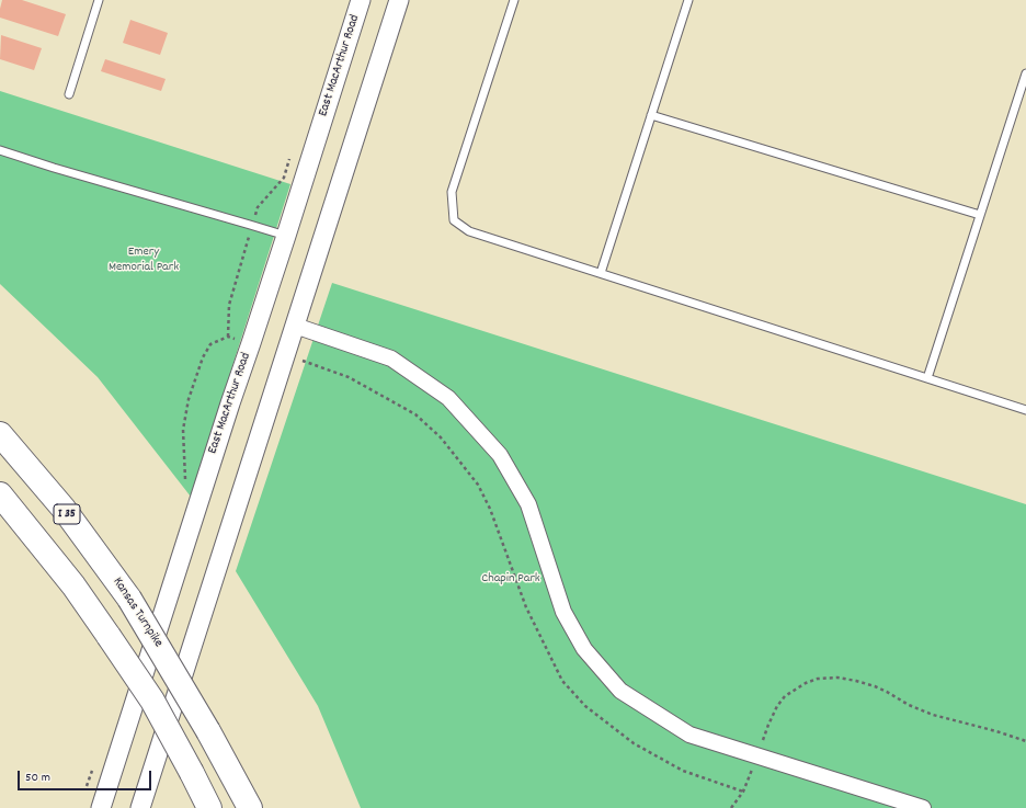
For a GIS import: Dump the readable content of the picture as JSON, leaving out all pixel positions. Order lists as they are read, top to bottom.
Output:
{
  "streets": {
    "highway": ["I 35", "Kansas Turnpike"],
    "street": ["East MacArthur Road"]
  },
  "parks": ["Emery Memorial Park", "Chapin Park"],
  "scale_bar": "50 m"
}
